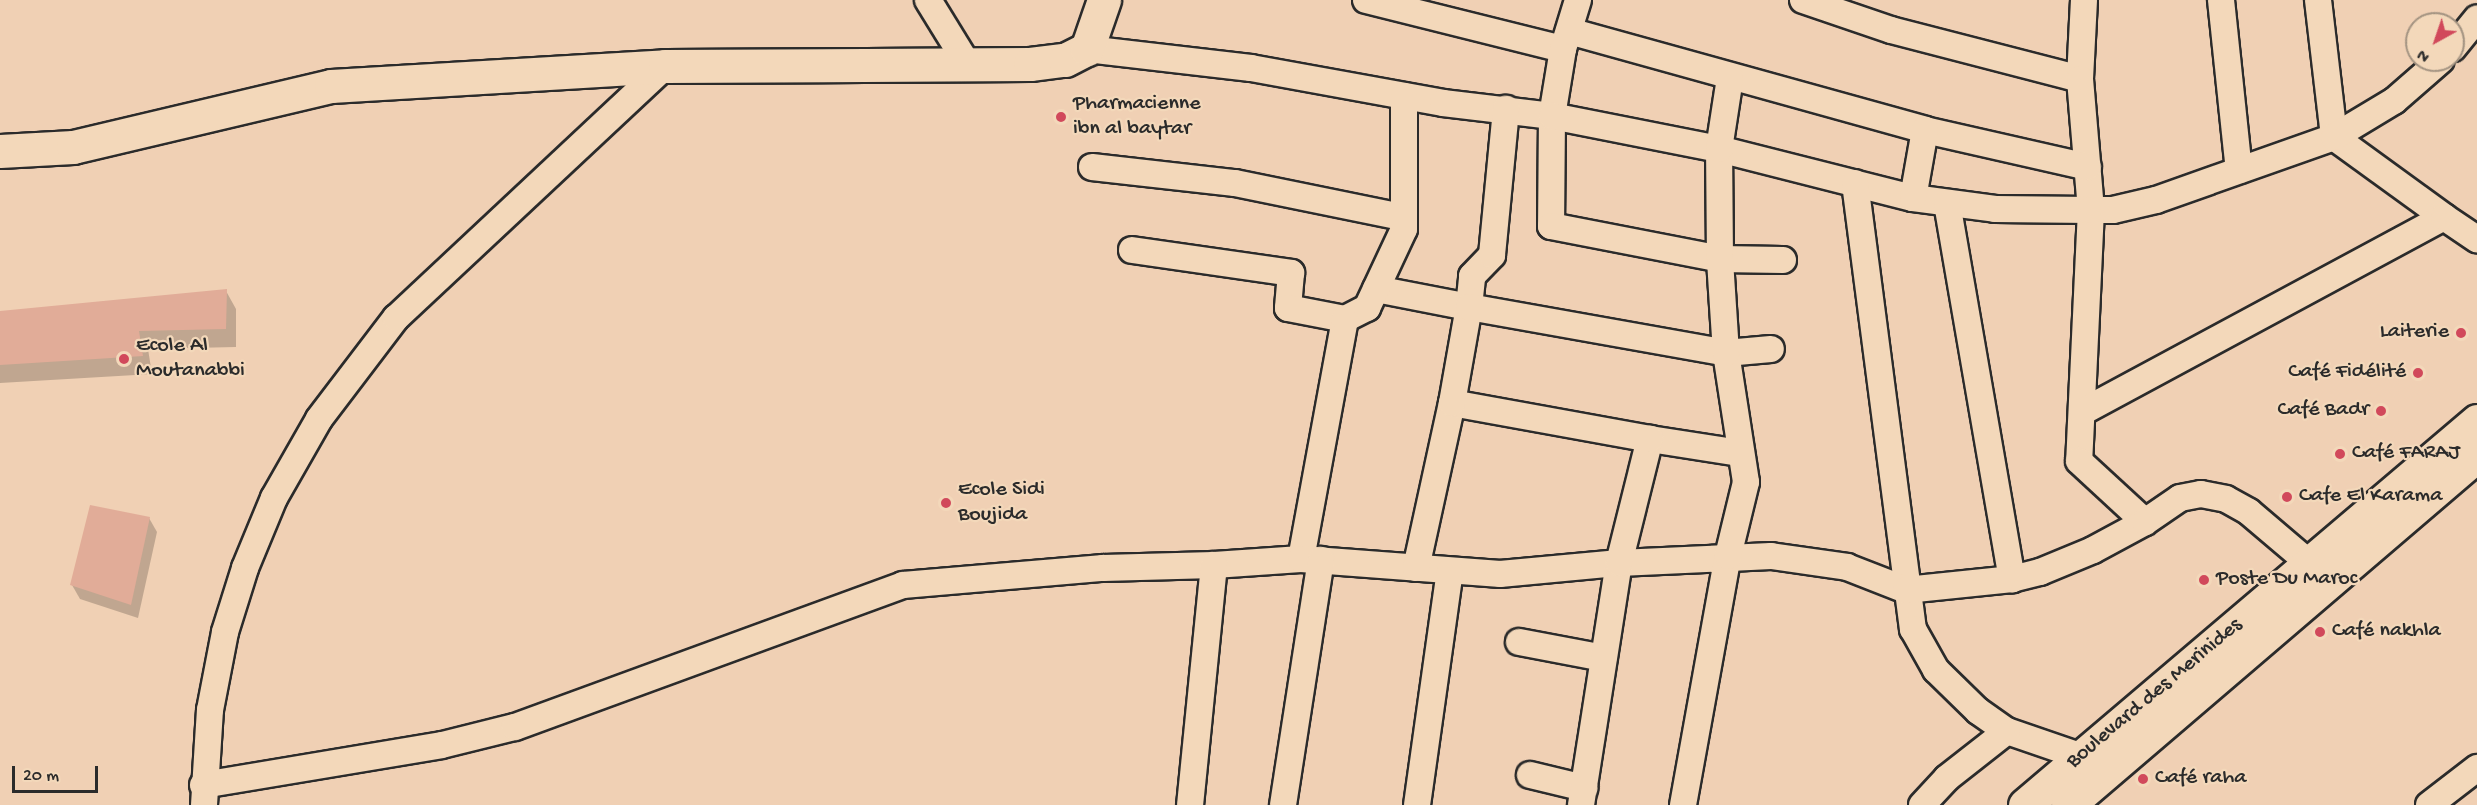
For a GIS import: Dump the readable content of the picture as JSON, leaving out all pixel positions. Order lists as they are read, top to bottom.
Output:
{
  "streets": {
    "street": ["Boulevard des Merinides"]
  },
  "places": [
    "Pharmacienne ibn al baytar",
    "Laiterie",
    "Ecole Al Moutanabbi",
    "Café Fidélité",
    "Café Badr",
    "Café FARAJ",
    "Cafe El Karama",
    "Ecole Sidi Boujida",
    "Poste Du Maroc",
    "Café nakhla",
    "Café raha"
  ],
  "scale_bar": "20 m",
  "north": "bottom left"
}
